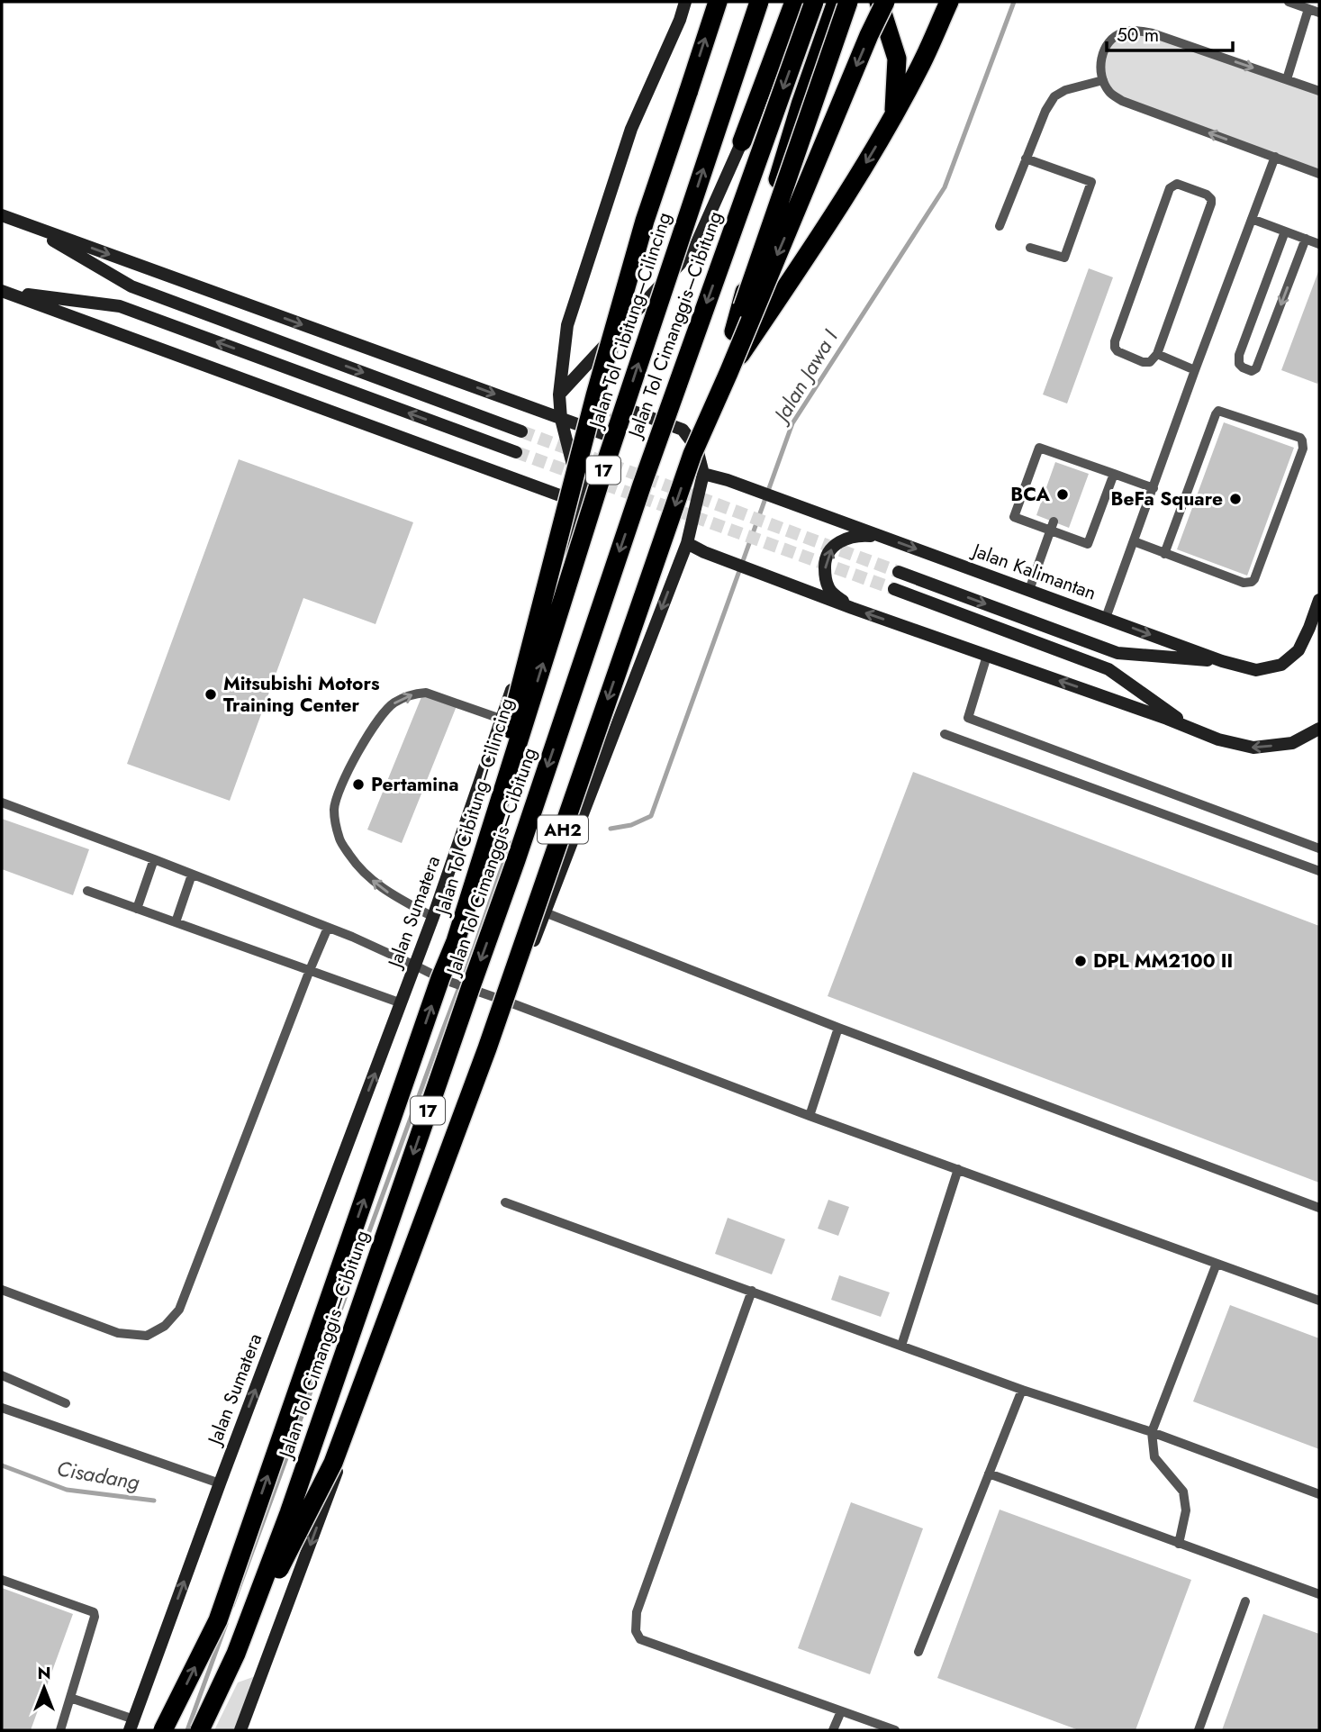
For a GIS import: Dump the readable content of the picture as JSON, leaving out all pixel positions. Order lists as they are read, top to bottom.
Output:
{
  "streets": {
    "highway": [
      "Jalan Tol Cibitung–Cilincing",
      "Jalan Tol Cimanggis–Cibitung",
      "17",
      "AH2"
    ],
    "street": ["Jalan Kalimantan", "Jalan Sumatera"]
  },
  "crossings": [
    ["Jalan Tol Cibitung–Cilincing", "Jalan Tol Cimanggis–Cibitung"],
    ["Jalan Tol Cimanggis–Cibitung", "AH2"],
    ["AH2", "Jalan Sumatera"]
  ],
  "water": ["Jalan Jawa I", "Cisadang"],
  "places": [
    "BCA",
    "BeFa Square",
    "Mitsubishi Motors Training Center",
    "Pertamina",
    "DPL MM2100 II"
  ],
  "scale_bar": "50 m",
  "north": "top"
}
